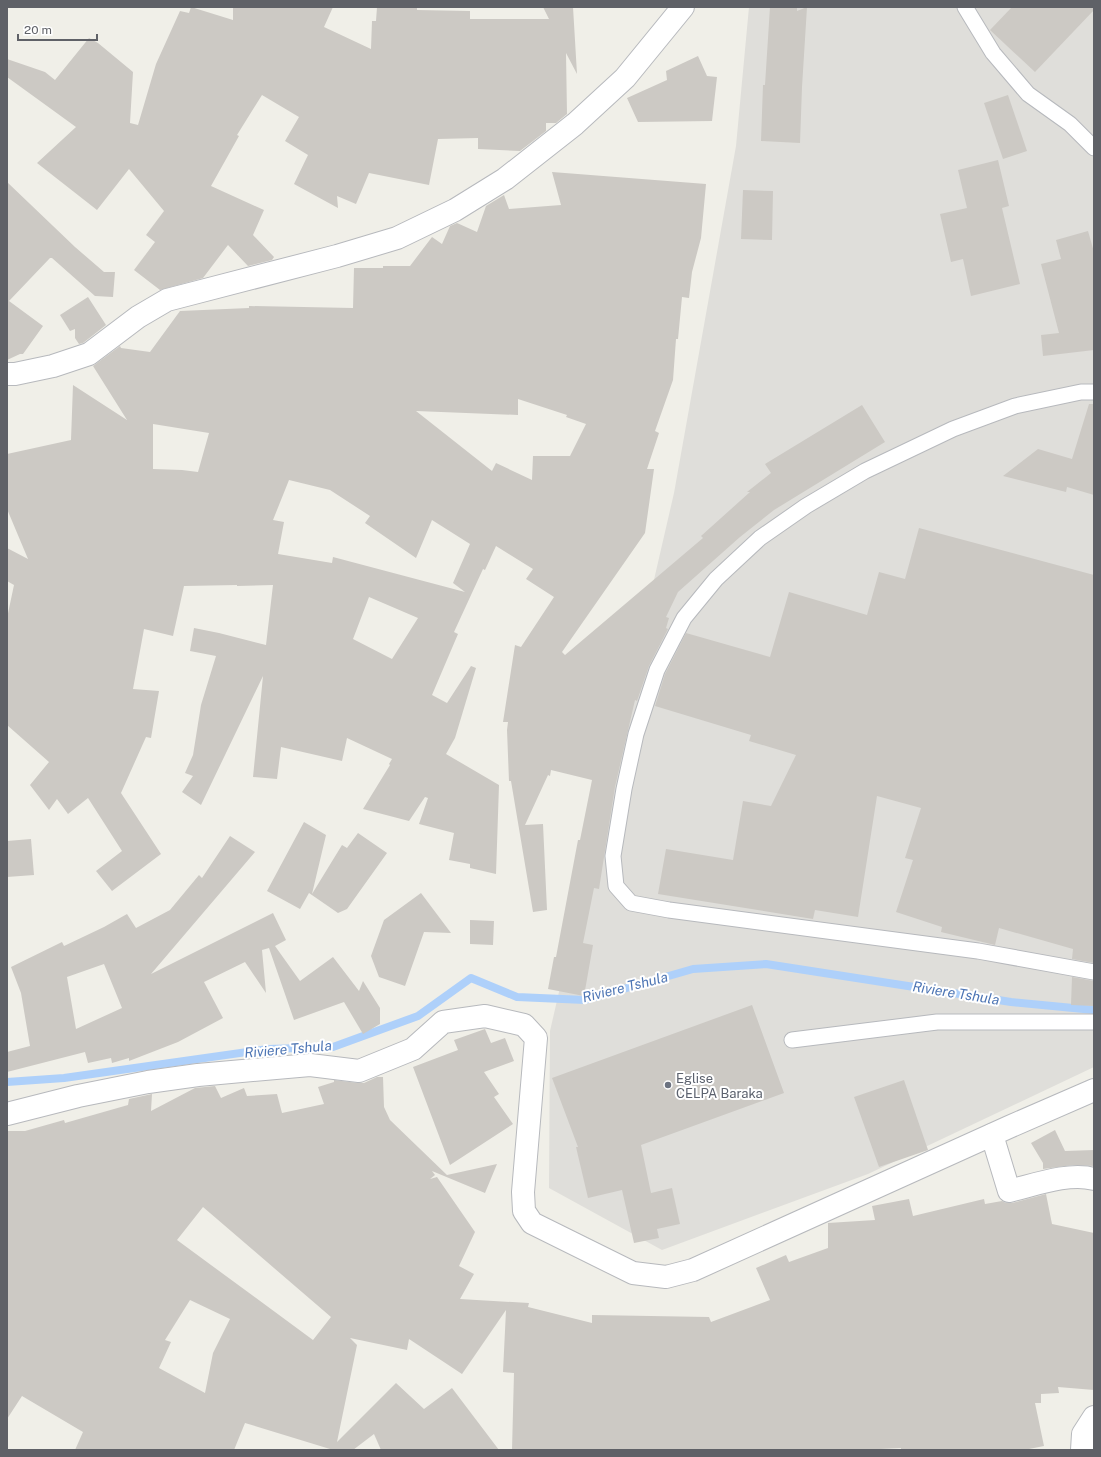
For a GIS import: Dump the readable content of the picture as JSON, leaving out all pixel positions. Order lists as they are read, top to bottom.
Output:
{
  "water": ["Riviere Tshula"],
  "places": ["Eglise CELPA Baraka"],
  "scale_bar": "20 m"
}
